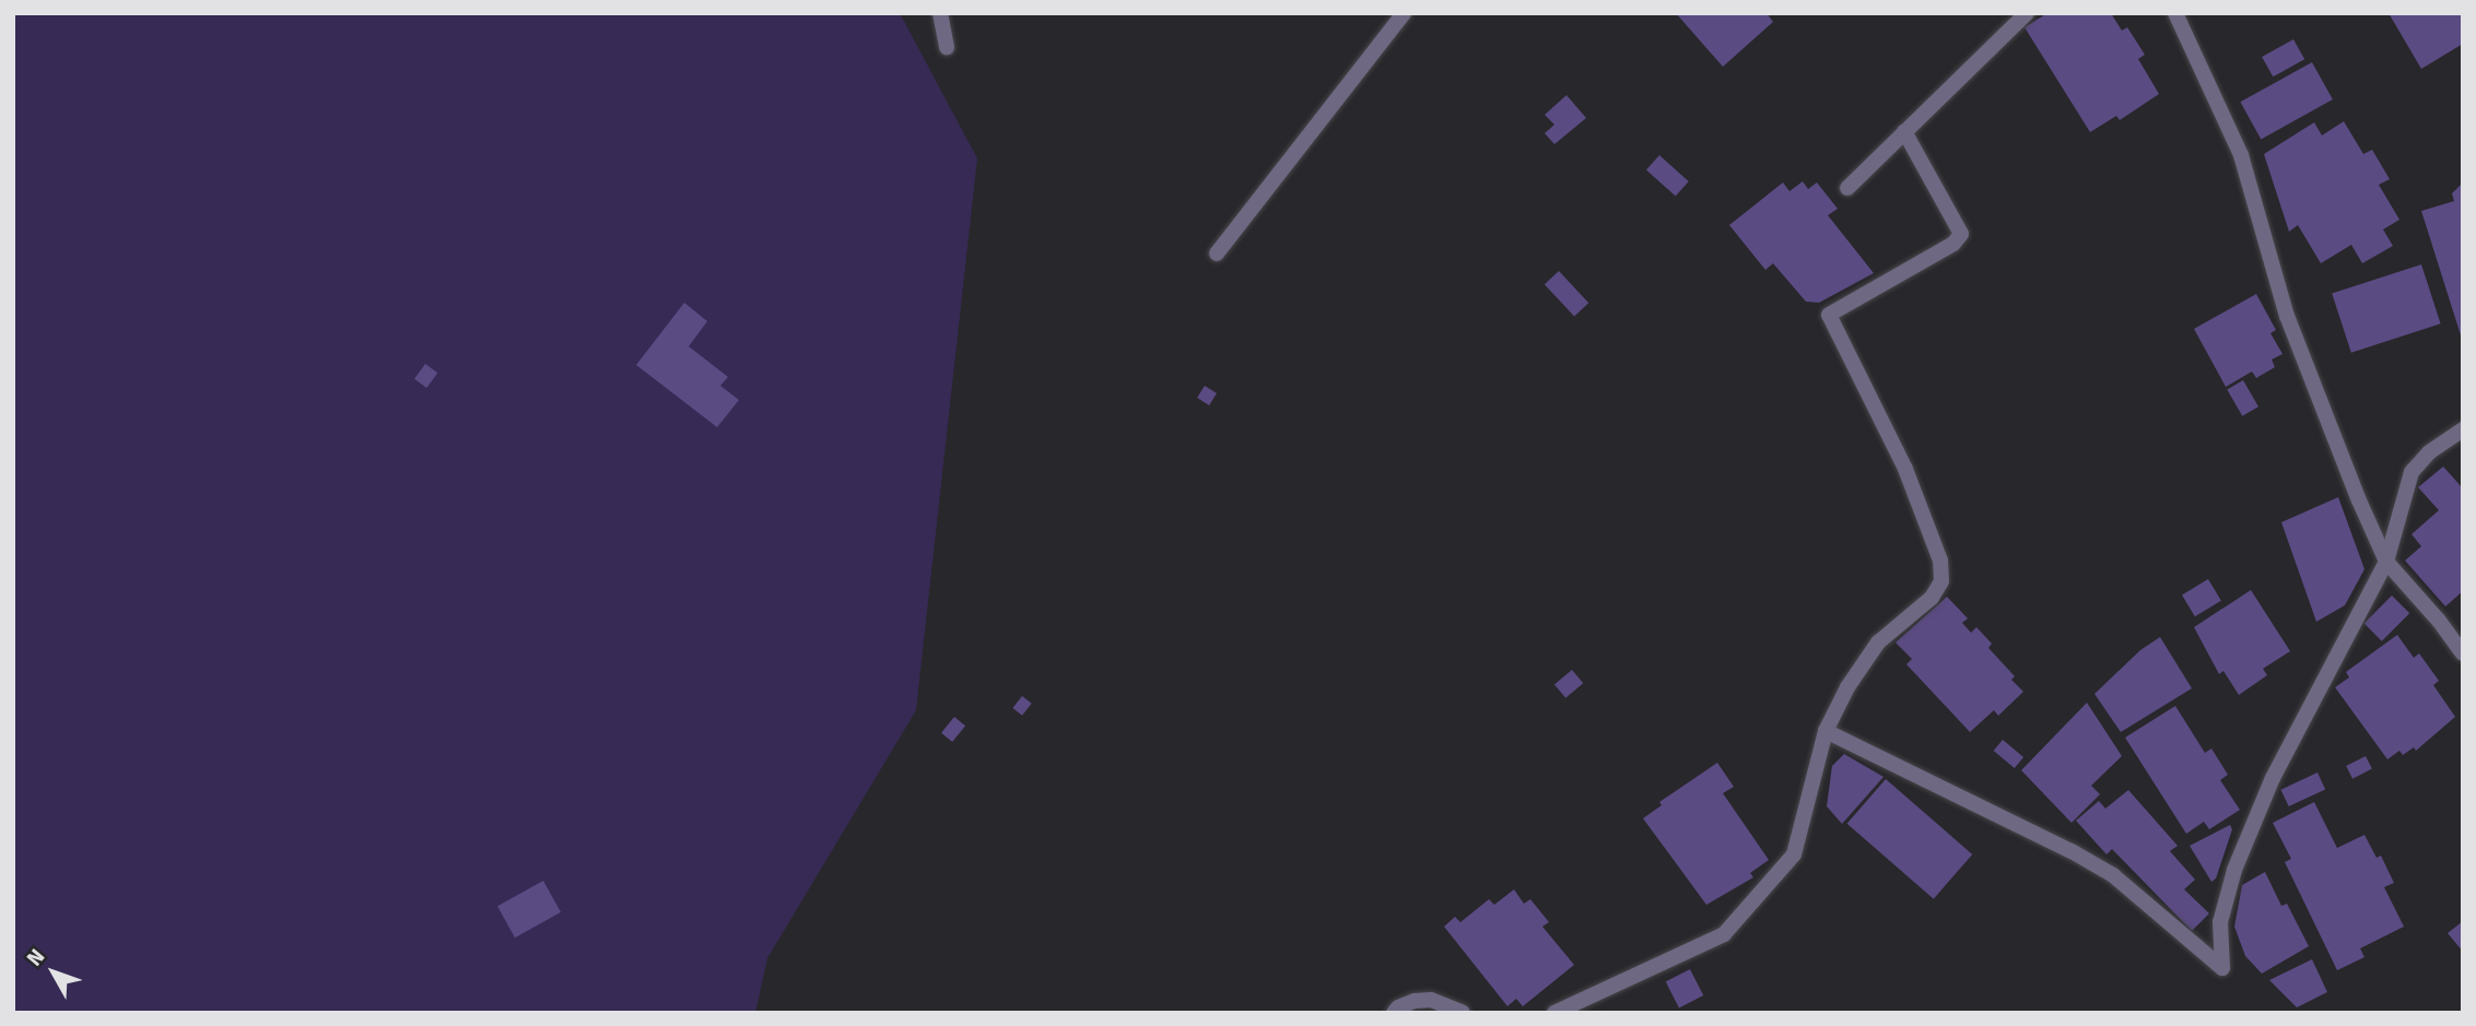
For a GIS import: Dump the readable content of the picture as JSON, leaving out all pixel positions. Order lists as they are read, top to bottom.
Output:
{
  "north": "top left"
}
